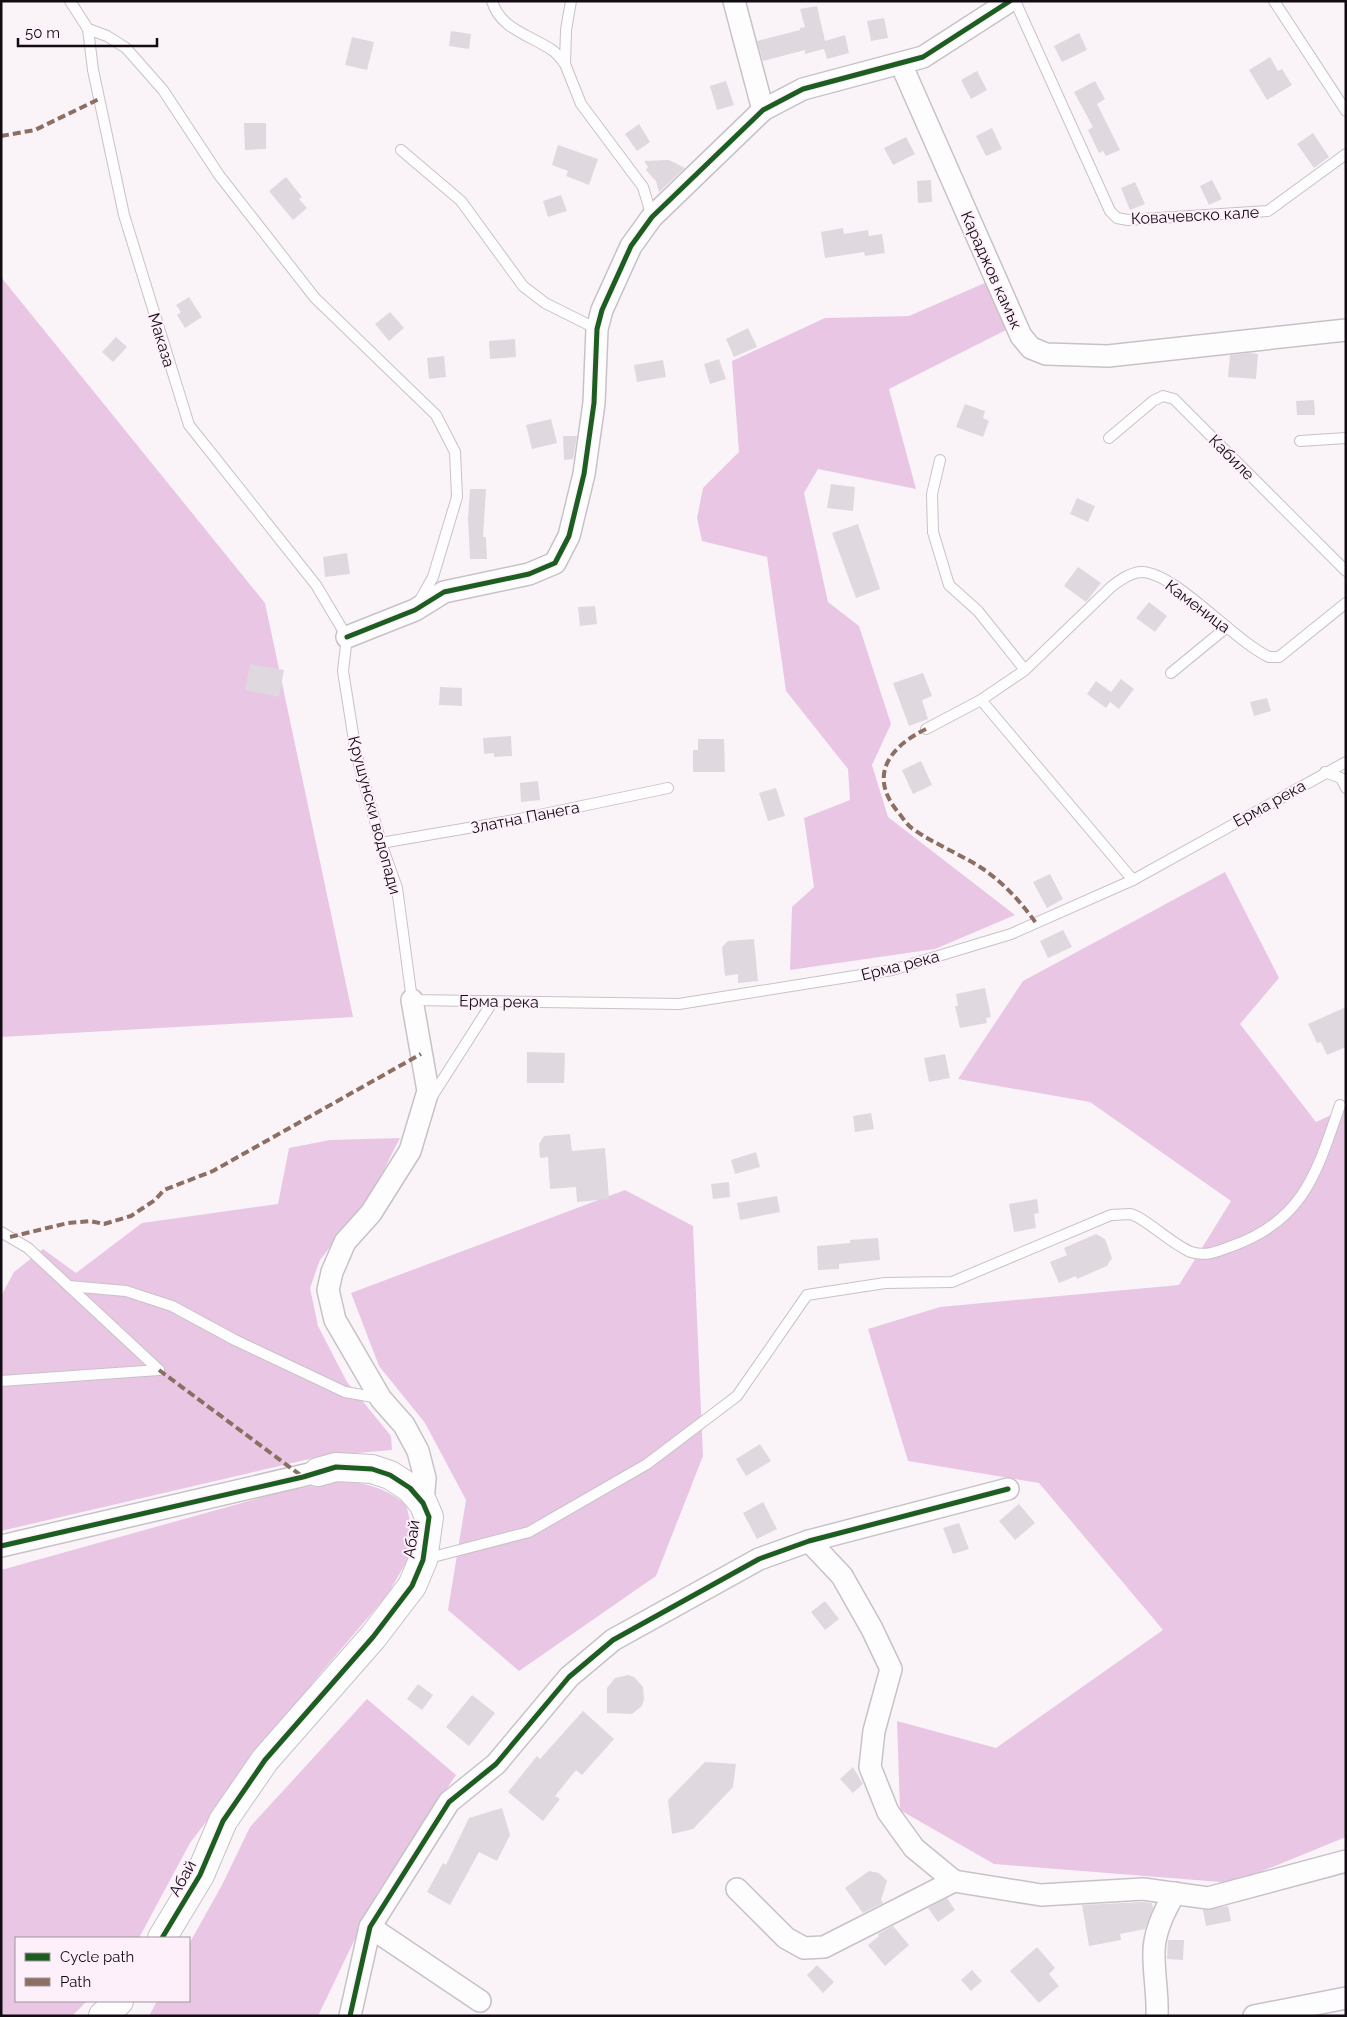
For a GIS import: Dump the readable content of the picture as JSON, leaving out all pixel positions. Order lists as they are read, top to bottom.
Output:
{
  "streets": {
    "street": ["Караджов камък", "Крушунски водопади", "Абай"],
    "lane": [
      "Ковачевско кале",
      "Маказа",
      "Кабиле",
      "Каменица",
      "Ерма река",
      "Златна Панега"
    ]
  },
  "crossings": [
    ["Маказа", "Крушунски водопади"],
    ["Ерма река", "Крушунски водопади"],
    ["Крушунски водопади", "Златна Панега"],
    ["Крушунски водопади", "Абай"]
  ],
  "legend": ["Cycle path", "Path"],
  "scale_bar": "50 m"
}
